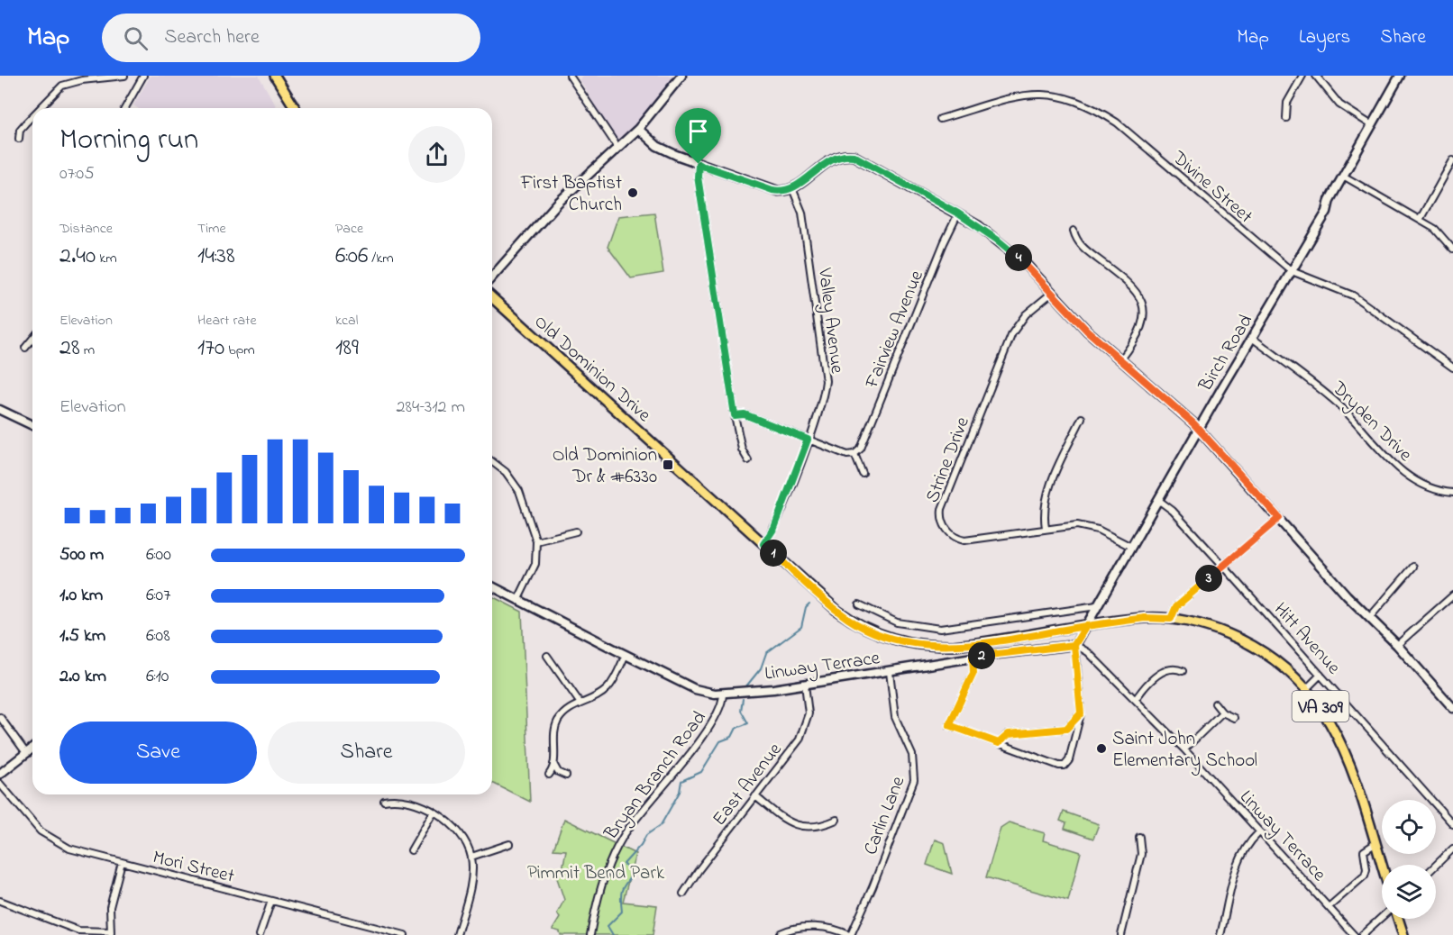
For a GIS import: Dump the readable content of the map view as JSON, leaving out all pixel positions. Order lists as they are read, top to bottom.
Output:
{
  "streets": {
    "main road": ["Old Dominion Drive", "VA 309"],
    "street": [
      "Divine Street",
      "Valley Avenue",
      "Fairview Avenue",
      "Birch Road",
      "Dryden Drive",
      "Strine Drive",
      "Hitt Avenue",
      "Linway Terrace",
      "Bryan Branch Road",
      "East Avenue",
      "Carlin Lane",
      "Mori Street"
    ]
  },
  "crossings": [
    ["Divine Street", "Birch Road"],
    ["Valley Avenue", "Old Dominion Drive"],
    ["Birch Road", "Old Dominion Drive"],
    ["Birch Road", "Dryden Drive"],
    ["Birch Road", "Strine Drive"],
    ["Birch Road", "Hitt Avenue"],
    ["Birch Road", "Linway Terrace"],
    ["Linway Terrace", "Bryan Branch Road"],
    ["Linway Terrace", "East Avenue"],
    ["Linway Terrace", "Carlin Lane"]
  ],
  "parks": ["Pimmit Bend Park"],
  "places": {
    "other": ["First Baptist Church", "Saint John Elementary School"],
    "transit": ["Old Dominion Dr & #6330"]
  },
  "page": {
    "header": "Map",
    "search": "Search here",
    "nav": ["Map", "Layers", "Share"],
    "heading": ["Morning run", "07:05"],
    "stats": [
      ["Distance", "2.40 km"],
      ["Time", "14:38"],
      ["Pace", "6:06 /km"],
      ["Elevation", "28 m"],
      ["Heart rate", "170 bpm"],
      ["kcal", "189"]
    ],
    "pins": [
      "4",
      "1",
      "3",
      "2"
    ],
    "chart": ["Elevation", "284–312 m"],
    "list": [
      {
        "name": "500 m",
        "note": "6:00"
      },
      {
        "name": "1.0 km",
        "note": "6:07"
      },
      {
        "name": "1.5 km",
        "note": "6:08"
      },
      {
        "name": "2.0 km",
        "note": "6:10"
      }
    ],
    "buttons": ["Save", "Share"]
  }
}
